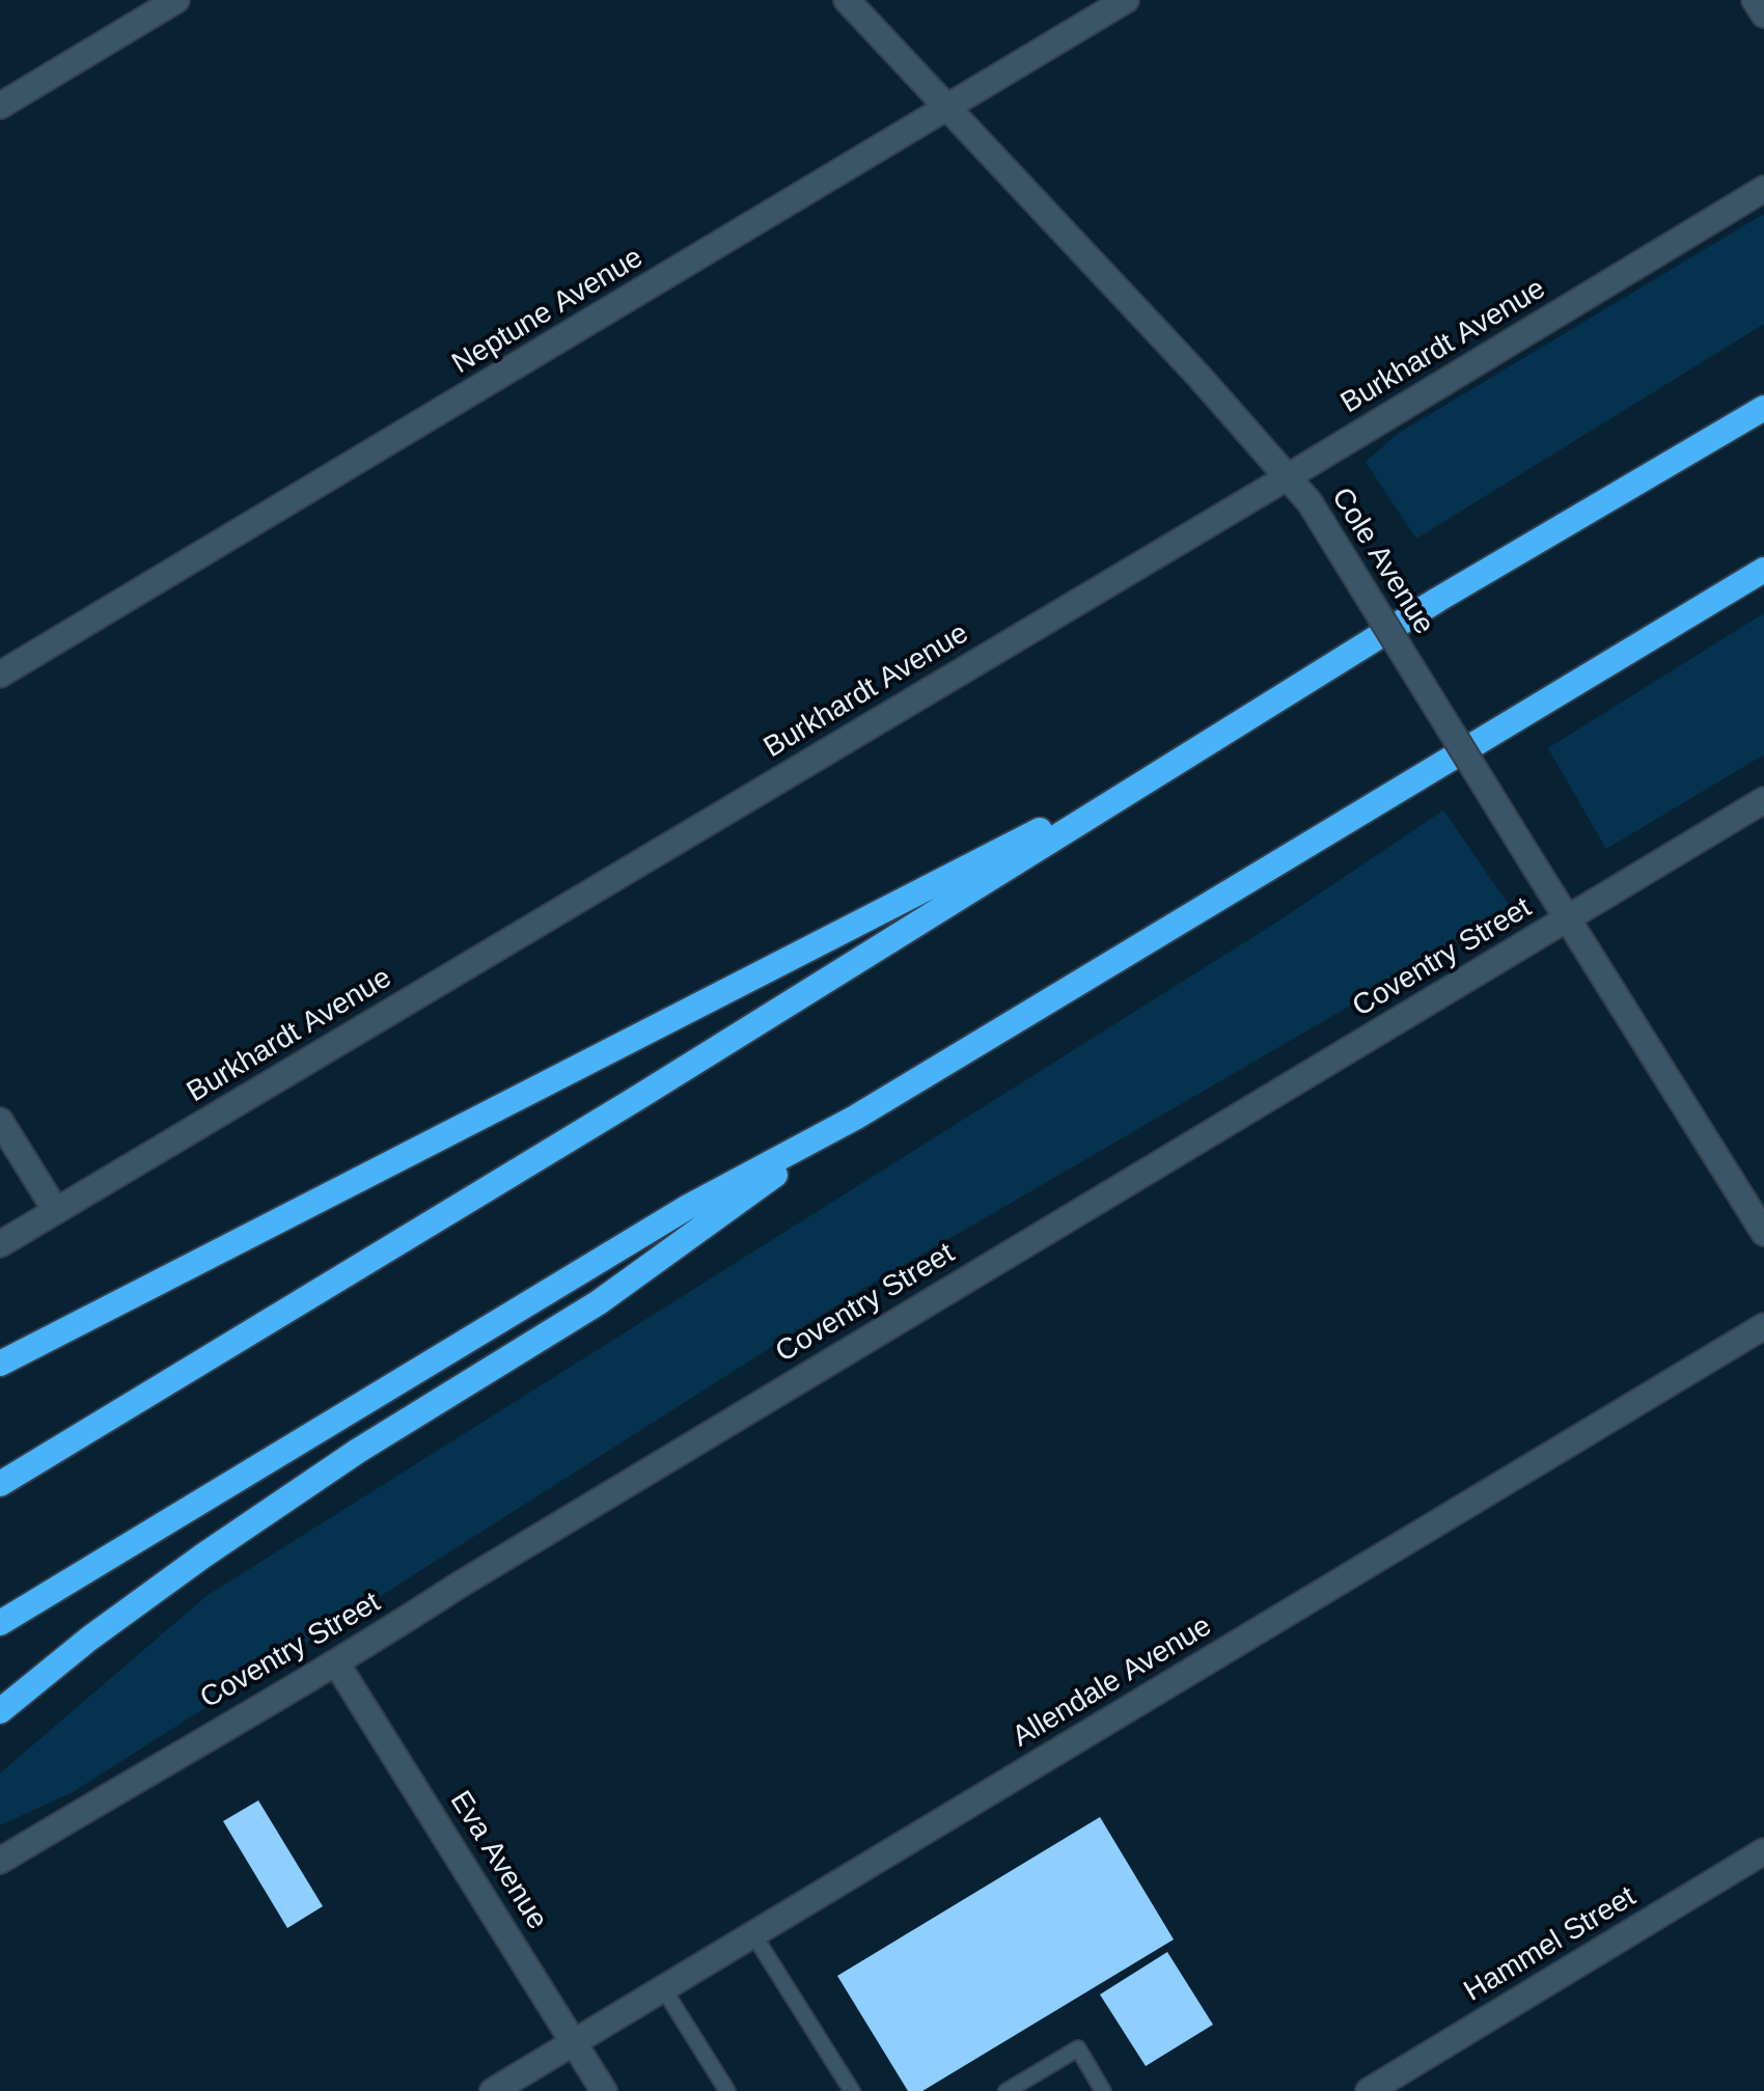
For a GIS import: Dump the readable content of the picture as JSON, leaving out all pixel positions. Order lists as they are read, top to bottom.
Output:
{
  "streets": {
    "street": [
      "Neptune Avenue",
      "Burkhardt Avenue",
      "Cole Avenue",
      "Coventry Street",
      "Allendale Avenue",
      "Eva Avenue",
      "Hammel Street"
    ]
  },
  "crossings": [
    ["Neptune Avenue", "Cole Avenue"],
    ["Burkhardt Avenue", "Cole Avenue"],
    ["Cole Avenue", "Coventry Street"],
    ["Coventry Street", "Eva Avenue"],
    ["Allendale Avenue", "Eva Avenue"]
  ]
}
